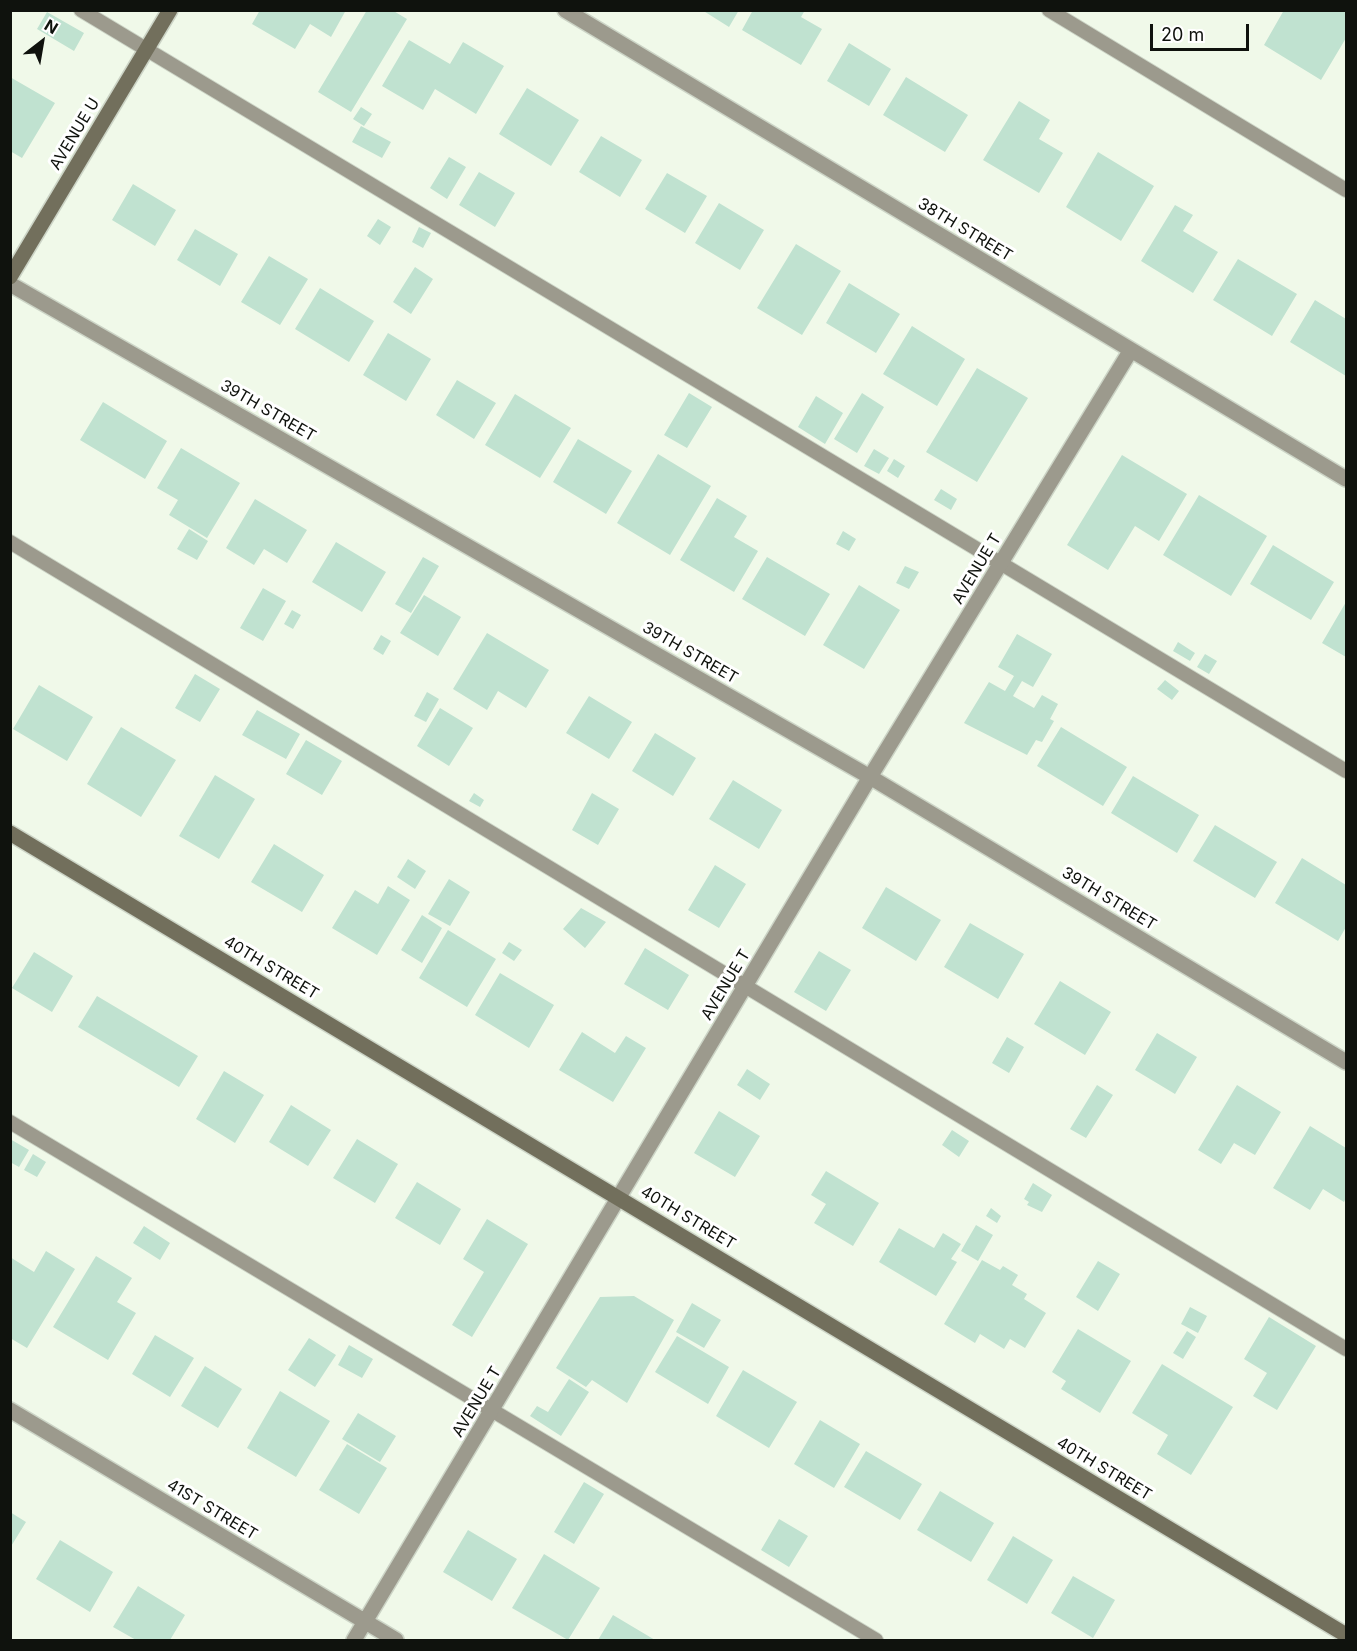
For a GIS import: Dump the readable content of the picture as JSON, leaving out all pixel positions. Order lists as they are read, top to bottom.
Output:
{
  "streets": {
    "street": [
      "AVENUE U",
      "38TH STREET",
      "39TH STREET",
      "AVENUE T",
      "40TH STREET",
      "41ST STREET"
    ]
  },
  "crossings": [
    ["38TH STREET", "AVENUE T"],
    ["39TH STREET", "AVENUE T"],
    ["AVENUE T", "40TH STREET"],
    ["AVENUE T", "41ST STREET"]
  ],
  "scale_bar": "20 m",
  "north": "top right"
}
